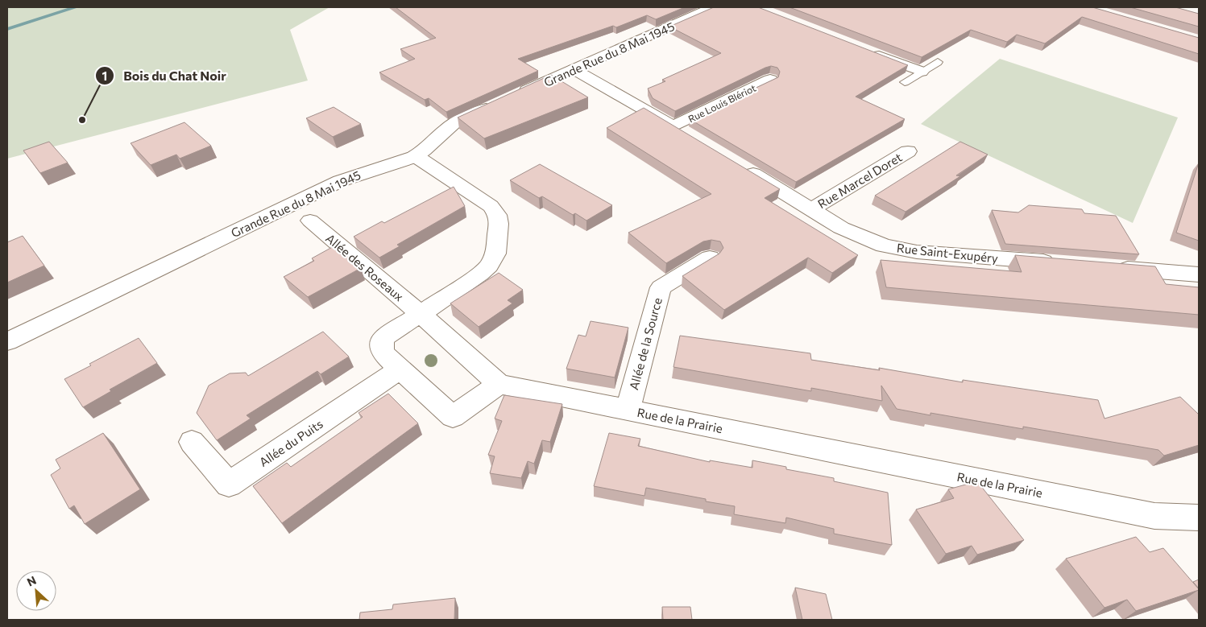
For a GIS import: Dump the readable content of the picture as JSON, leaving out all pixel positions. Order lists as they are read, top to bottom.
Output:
{
  "streets": {
    "street": [
      "Grande Rue du 8 Mai 1945",
      "Rue Louis Blériot",
      "Rue Marcel Doret",
      "Rue Saint-Exupéry",
      "Allée des Roseaux",
      "Allée de la Source",
      "Rue de la Prairie",
      "Allée du Puits"
    ]
  },
  "crossings": [
    ["Rue Marcel Doret", "Rue Saint-Exupéry"],
    ["Allée de la Source", "Rue de la Prairie"]
  ],
  "places": ["Bois du Chat Noir"],
  "north": "top left"
}
